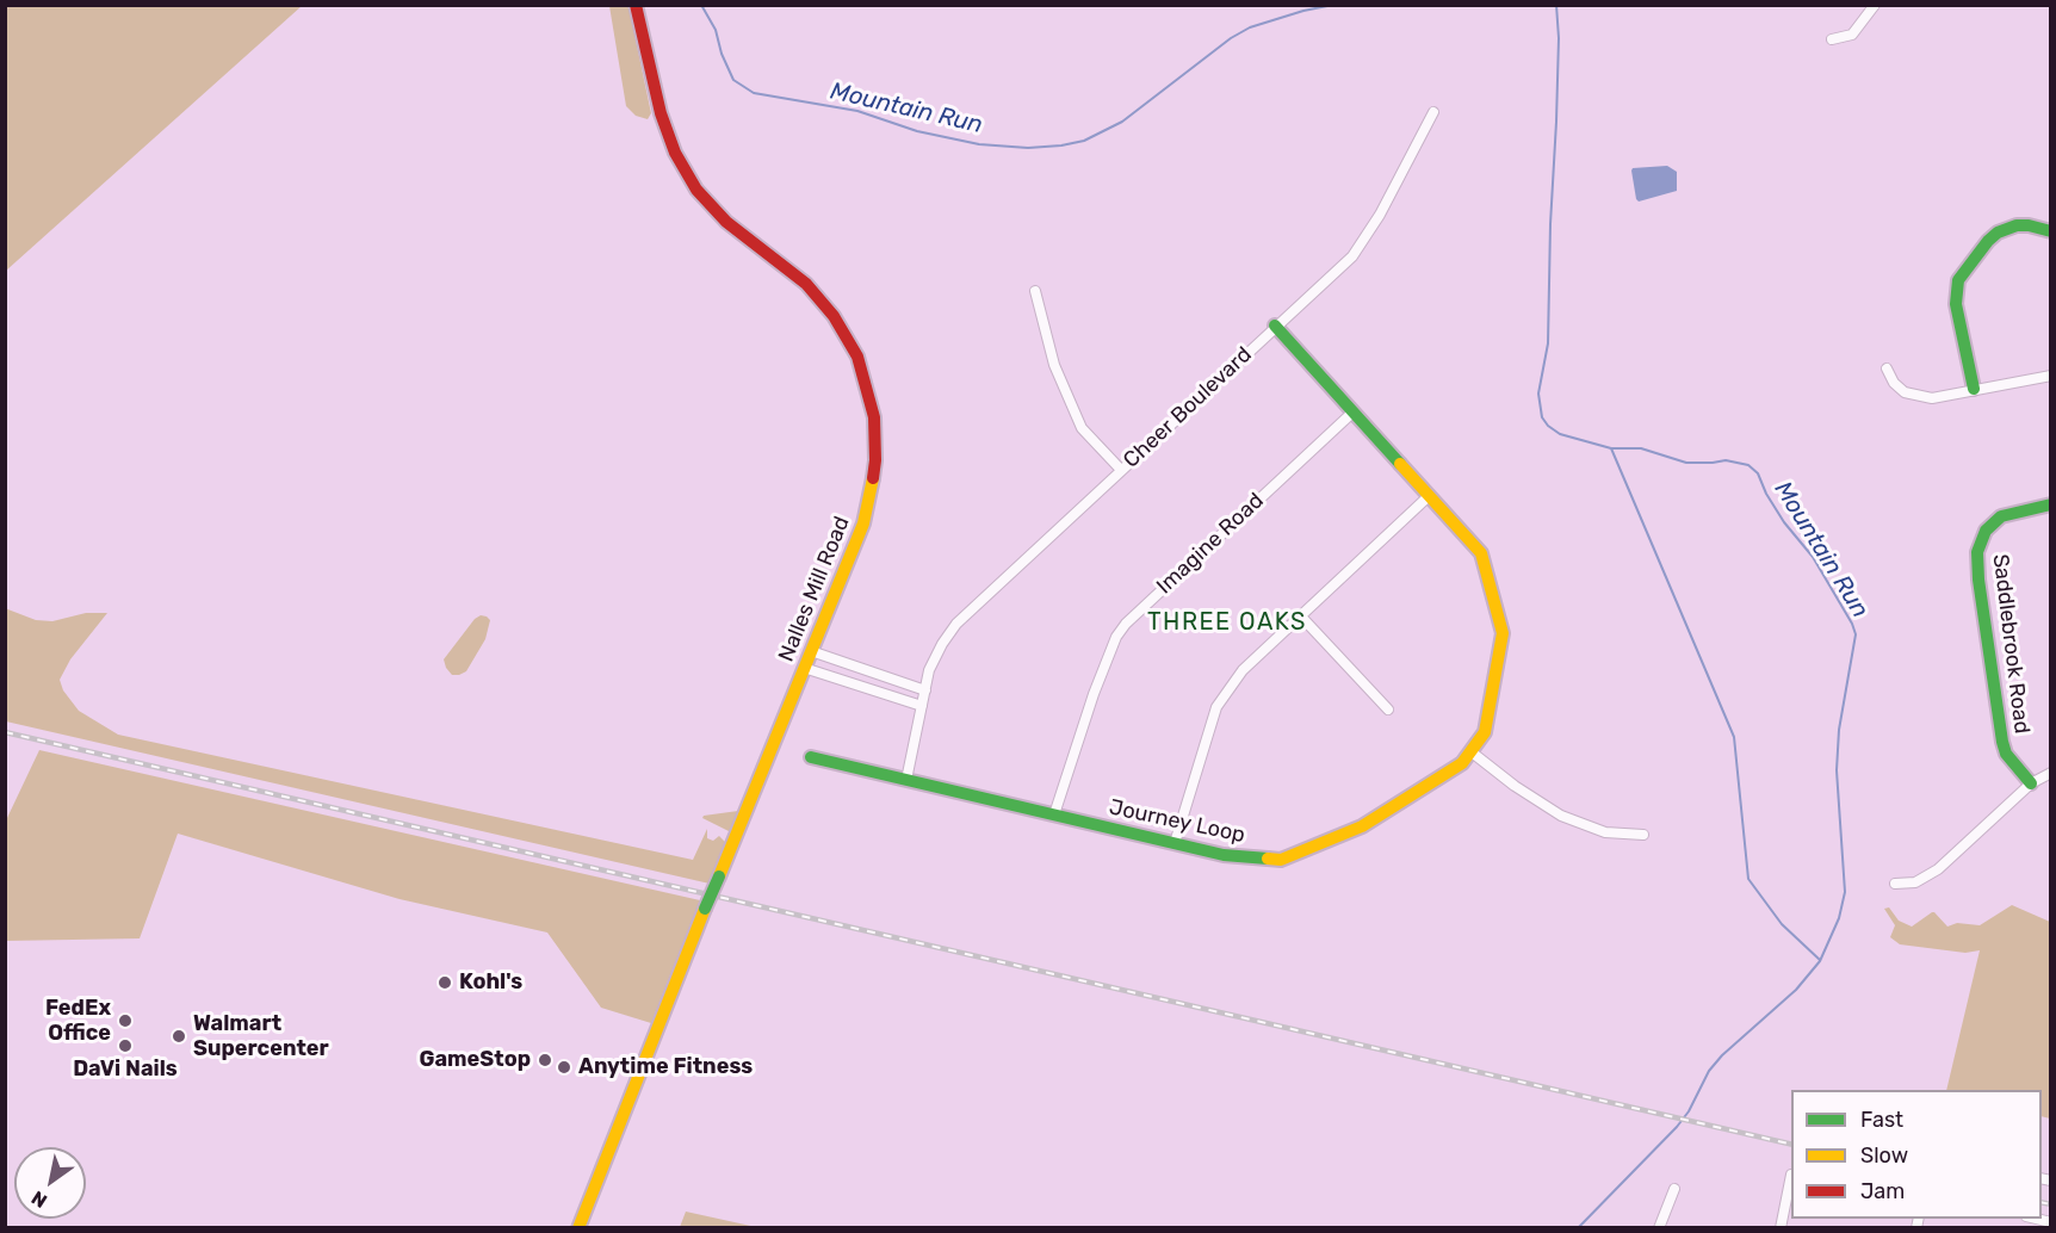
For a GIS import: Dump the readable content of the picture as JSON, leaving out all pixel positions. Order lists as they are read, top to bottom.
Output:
{
  "streets": {
    "street": [
      "Cheer Boulevard",
      "Imagine Road",
      "Nalles Mill Road",
      "Saddlebrook Road",
      "Journey Loop"
    ]
  },
  "crossings": [
    ["Cheer Boulevard", "Journey Loop"],
    ["Imagine Road", "Journey Loop"]
  ],
  "districts": ["THREE OAKS"],
  "water": ["Mountain Run"],
  "places": [
    "Kohl's",
    "FedEx Office",
    "Walmart Supercenter",
    "DaVi Nails",
    "GameStop",
    "Anytime Fitness"
  ],
  "legend": ["Fast", "Slow", "Jam"],
  "north": "bottom left"
}
